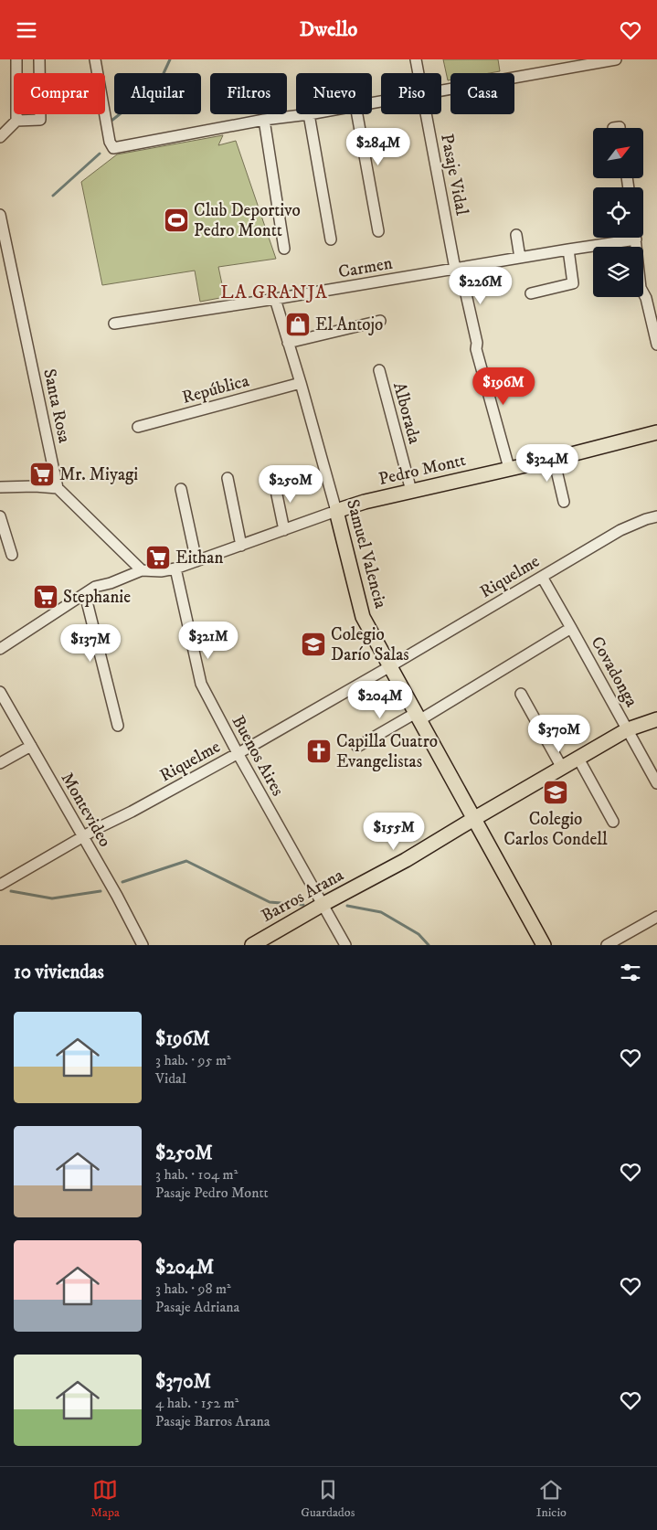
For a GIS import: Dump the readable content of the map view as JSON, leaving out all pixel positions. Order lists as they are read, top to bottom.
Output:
{
  "streets": {
    "main road": ["Pedro Montt", "Samuel Valencia", "Barros Arana"],
    "street": [
      "Pasaje Vidal",
      "Carmen",
      "República",
      "Santa Rosa",
      "Alborada",
      "Riquelme",
      "Covadonga",
      "Buenos Aires",
      "Montevideo"
    ]
  },
  "crossings": [
    ["Pasaje Vidal", "Carmen"],
    ["Pasaje Vidal", "Pedro Montt"],
    ["Carmen", "Samuel Valencia"],
    ["República", "Samuel Valencia"],
    ["Alborada", "Pedro Montt"],
    ["Pedro Montt", "Samuel Valencia"],
    ["Pedro Montt", "Buenos Aires"],
    ["Samuel Valencia", "Riquelme"],
    ["Samuel Valencia", "Barros Arana"],
    ["Riquelme", "Covadonga"],
    ["Riquelme", "Buenos Aires"],
    ["Riquelme", "Montevideo"],
    ["Covadonga", "Barros Arana"],
    ["Buenos Aires", "Barros Arana"]
  ],
  "districts": ["LA GRANJA"],
  "places": {
    "sports": ["Club Deportivo Pedro Montt"],
    "shop": ["El Antojo"],
    "supermarket": ["Mr. Miyagi", "Eithan", "Stephanie"],
    "school or university": ["Colegio Darío Salas", "Colegio Carlos Condell"],
    "church": ["Capilla Cuatro Evangelistas"]
  },
  "north": "top right",
  "page": {
    "header": "Dwello",
    "chip": [
      "Comprar",
      "Alquilar",
      "Filtros",
      "Nuevo",
      "Piso",
      "Casa"
    ],
    "price": [
      "$284M",
      "$226M",
      "$196M",
      "$324M",
      "$250M",
      "$321M",
      "$137M",
      "$204M",
      "$370M",
      "$155M"
    ],
    "heading": "10 viviendas",
    "list": [
      {
        "name": "$196M",
        "note": "3 hab. · 95 m² · Vidal"
      },
      {
        "name": "$250M",
        "note": "3 hab. · 104 m² · Pasaje Pedro Montt"
      },
      {
        "name": "$204M",
        "note": "3 hab. · 98 m² · Pasaje Adriana"
      },
      {
        "name": "$370M",
        "note": "4 hab. · 152 m² · Pasaje Barros Arana"
      }
    ],
    "tabs": ["Mapa", "Guardados", "Inicio"]
  }
}
